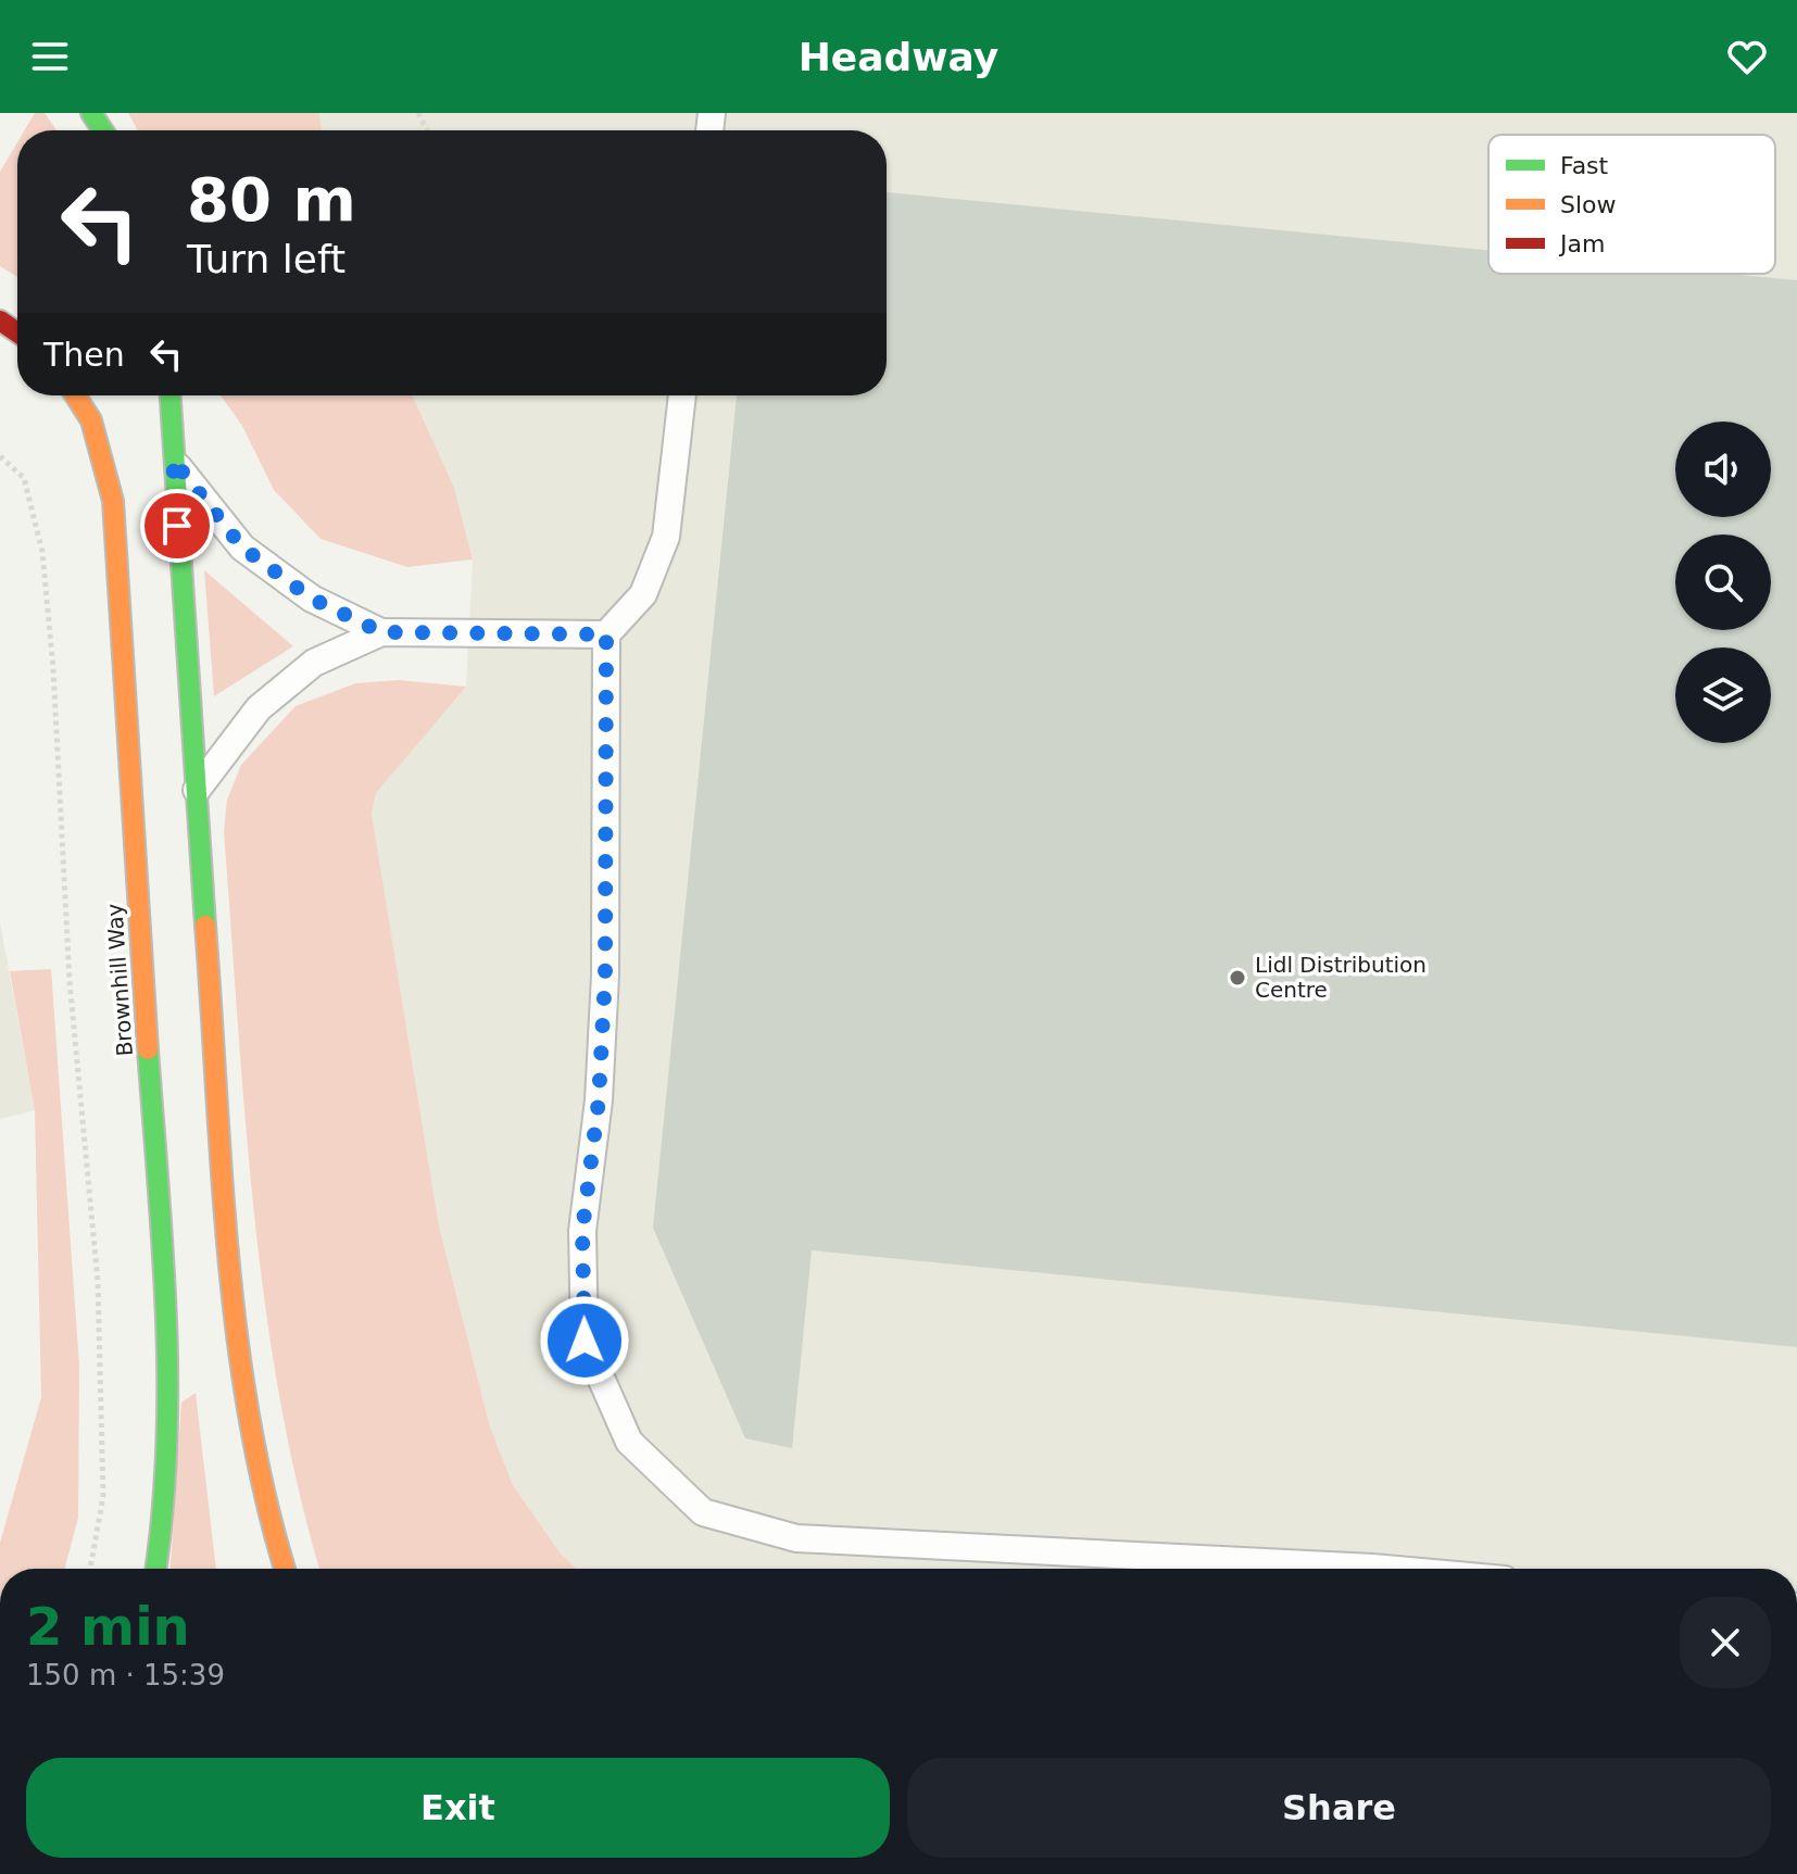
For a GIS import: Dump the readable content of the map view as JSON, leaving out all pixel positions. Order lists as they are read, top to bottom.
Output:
{
  "streets": {
    "street": ["Brownhill Way"]
  },
  "places": ["Lidl Distribution Centre"],
  "legend": ["Fast", "Slow", "Jam"],
  "page": {
    "header": "Headway",
    "turn": ["80 m", "Turn left"],
    "then": "Then",
    "heading": ["2 min", "150 m · 15:39"],
    "buttons": ["Exit", "Share"]
  }
}
